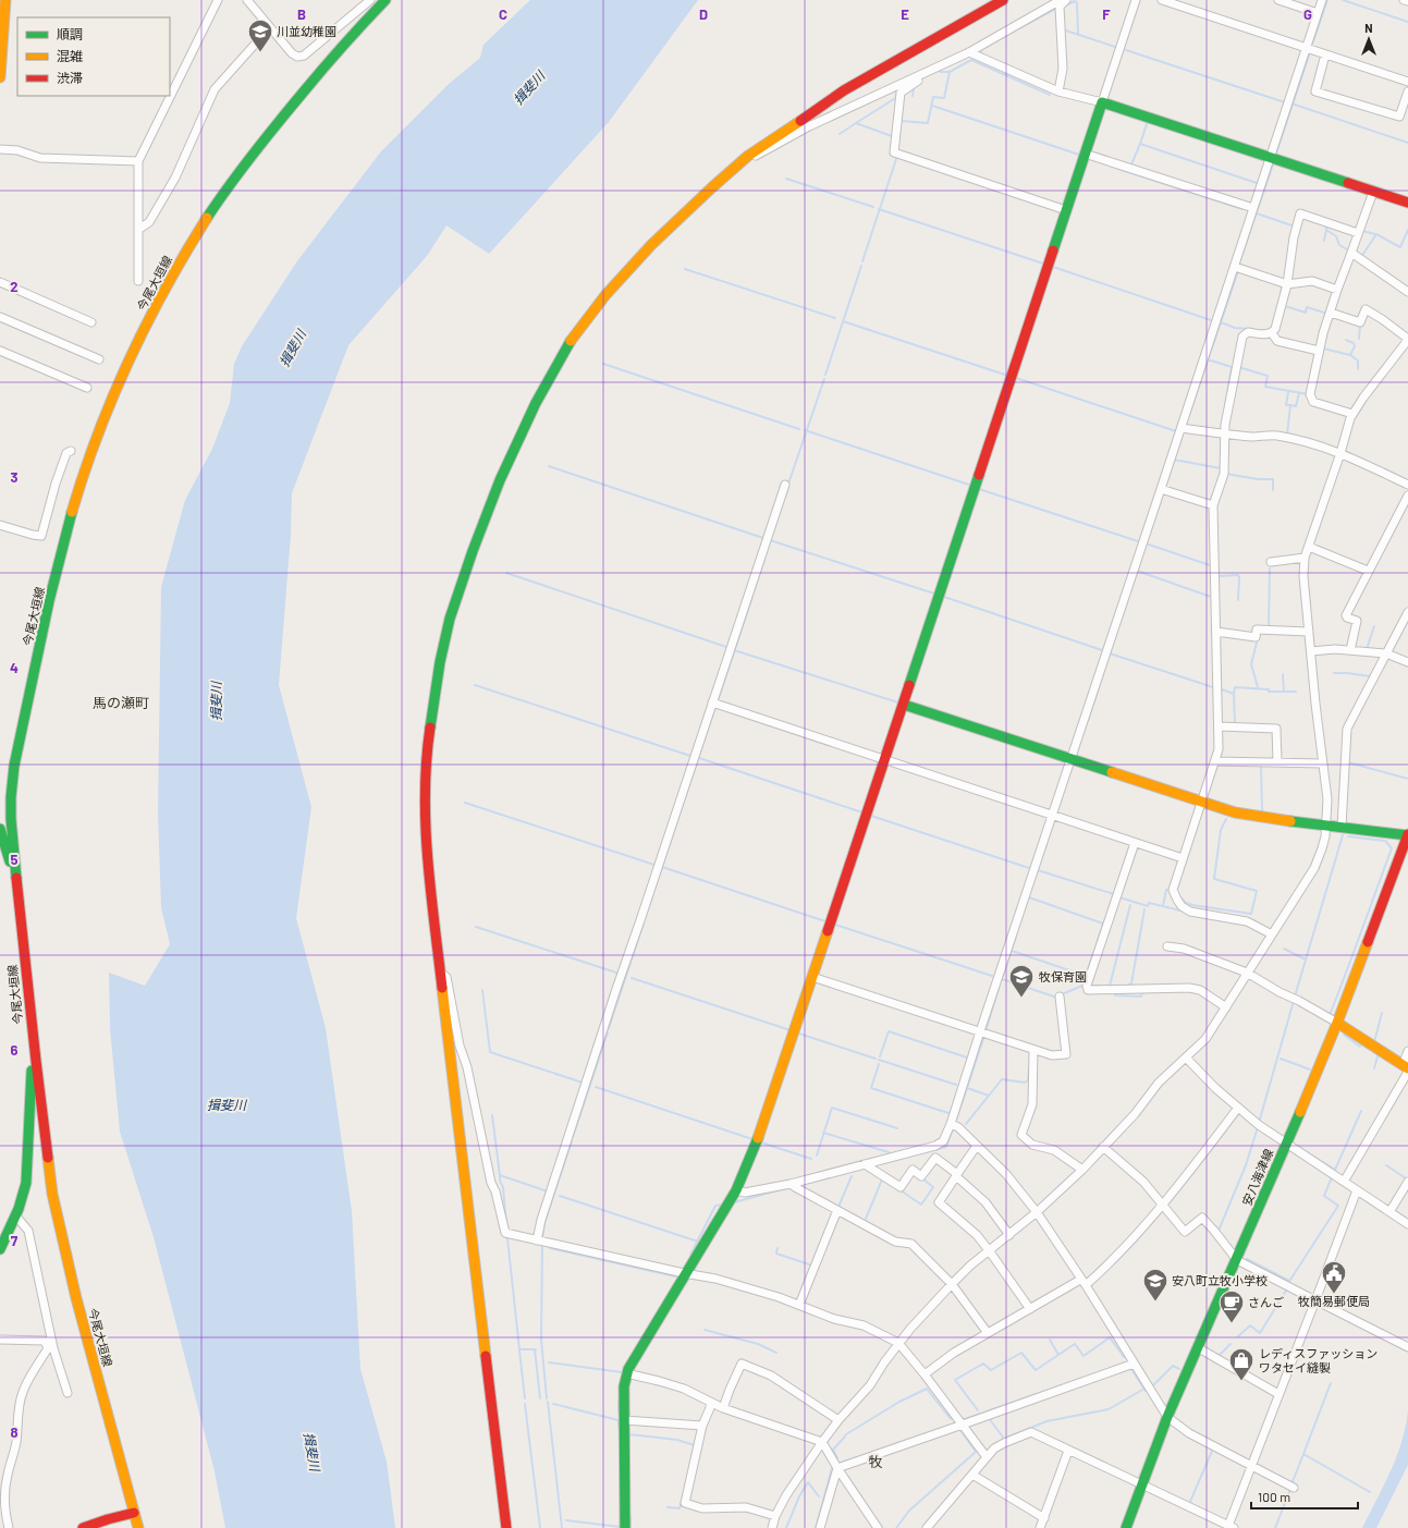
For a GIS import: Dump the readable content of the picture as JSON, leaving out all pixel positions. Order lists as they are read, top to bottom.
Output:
{
  "streets": {
    "street": ["今尾大垣線", "安八海津線"]
  },
  "districts": ["馬の瀬町", "牧"],
  "water": ["揖斐川"],
  "places": {
    "school or university": ["川並幼稚園", "牧保育園", "安八町立牧小学校"],
    "public building": ["牧簡易郵便局"],
    "cafe": ["さんご"],
    "shop": ["レディスファッション ワタセイ縫製"]
  },
  "legend": ["順調", "混雑", "渋滞"],
  "scale_bar": "100 m",
  "north": "top",
  "grid": {
    "columns": [
      "B",
      "C",
      "D",
      "E",
      "F",
      "G"
    ],
    "rows": [
      "2",
      "3",
      "4",
      "5",
      "6",
      "7",
      "8"
    ]
  }
}
